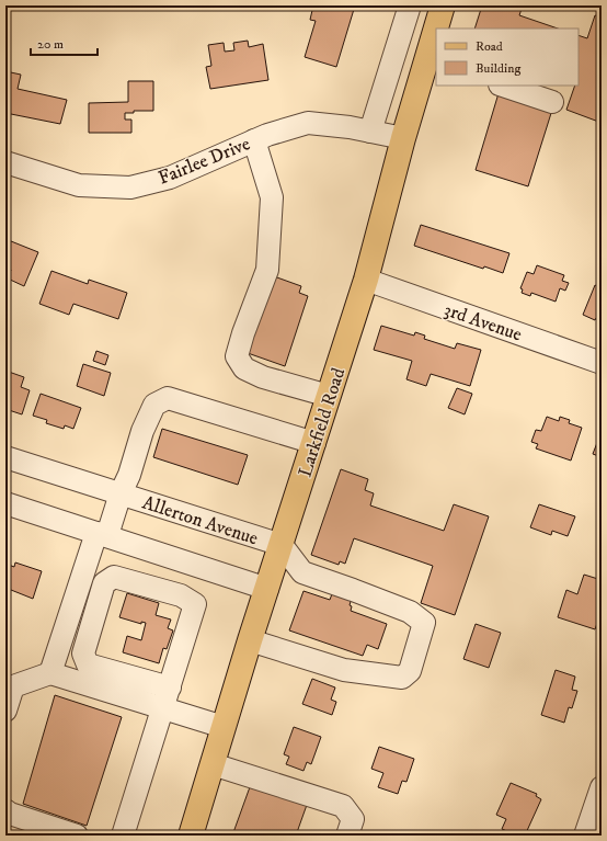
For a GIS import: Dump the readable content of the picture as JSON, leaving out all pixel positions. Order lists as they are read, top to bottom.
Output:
{
  "streets": {
    "main road": ["Larkfield Road"],
    "street": ["Fairlee Drive", "3rd Avenue", "Allerton Avenue"]
  },
  "crossings": [
    ["Fairlee Drive", "Larkfield Road"],
    ["3rd Avenue", "Larkfield Road"],
    ["Larkfield Road", "Allerton Avenue"]
  ],
  "legend": ["Road", "Building"],
  "scale_bar": "20 m"
}
